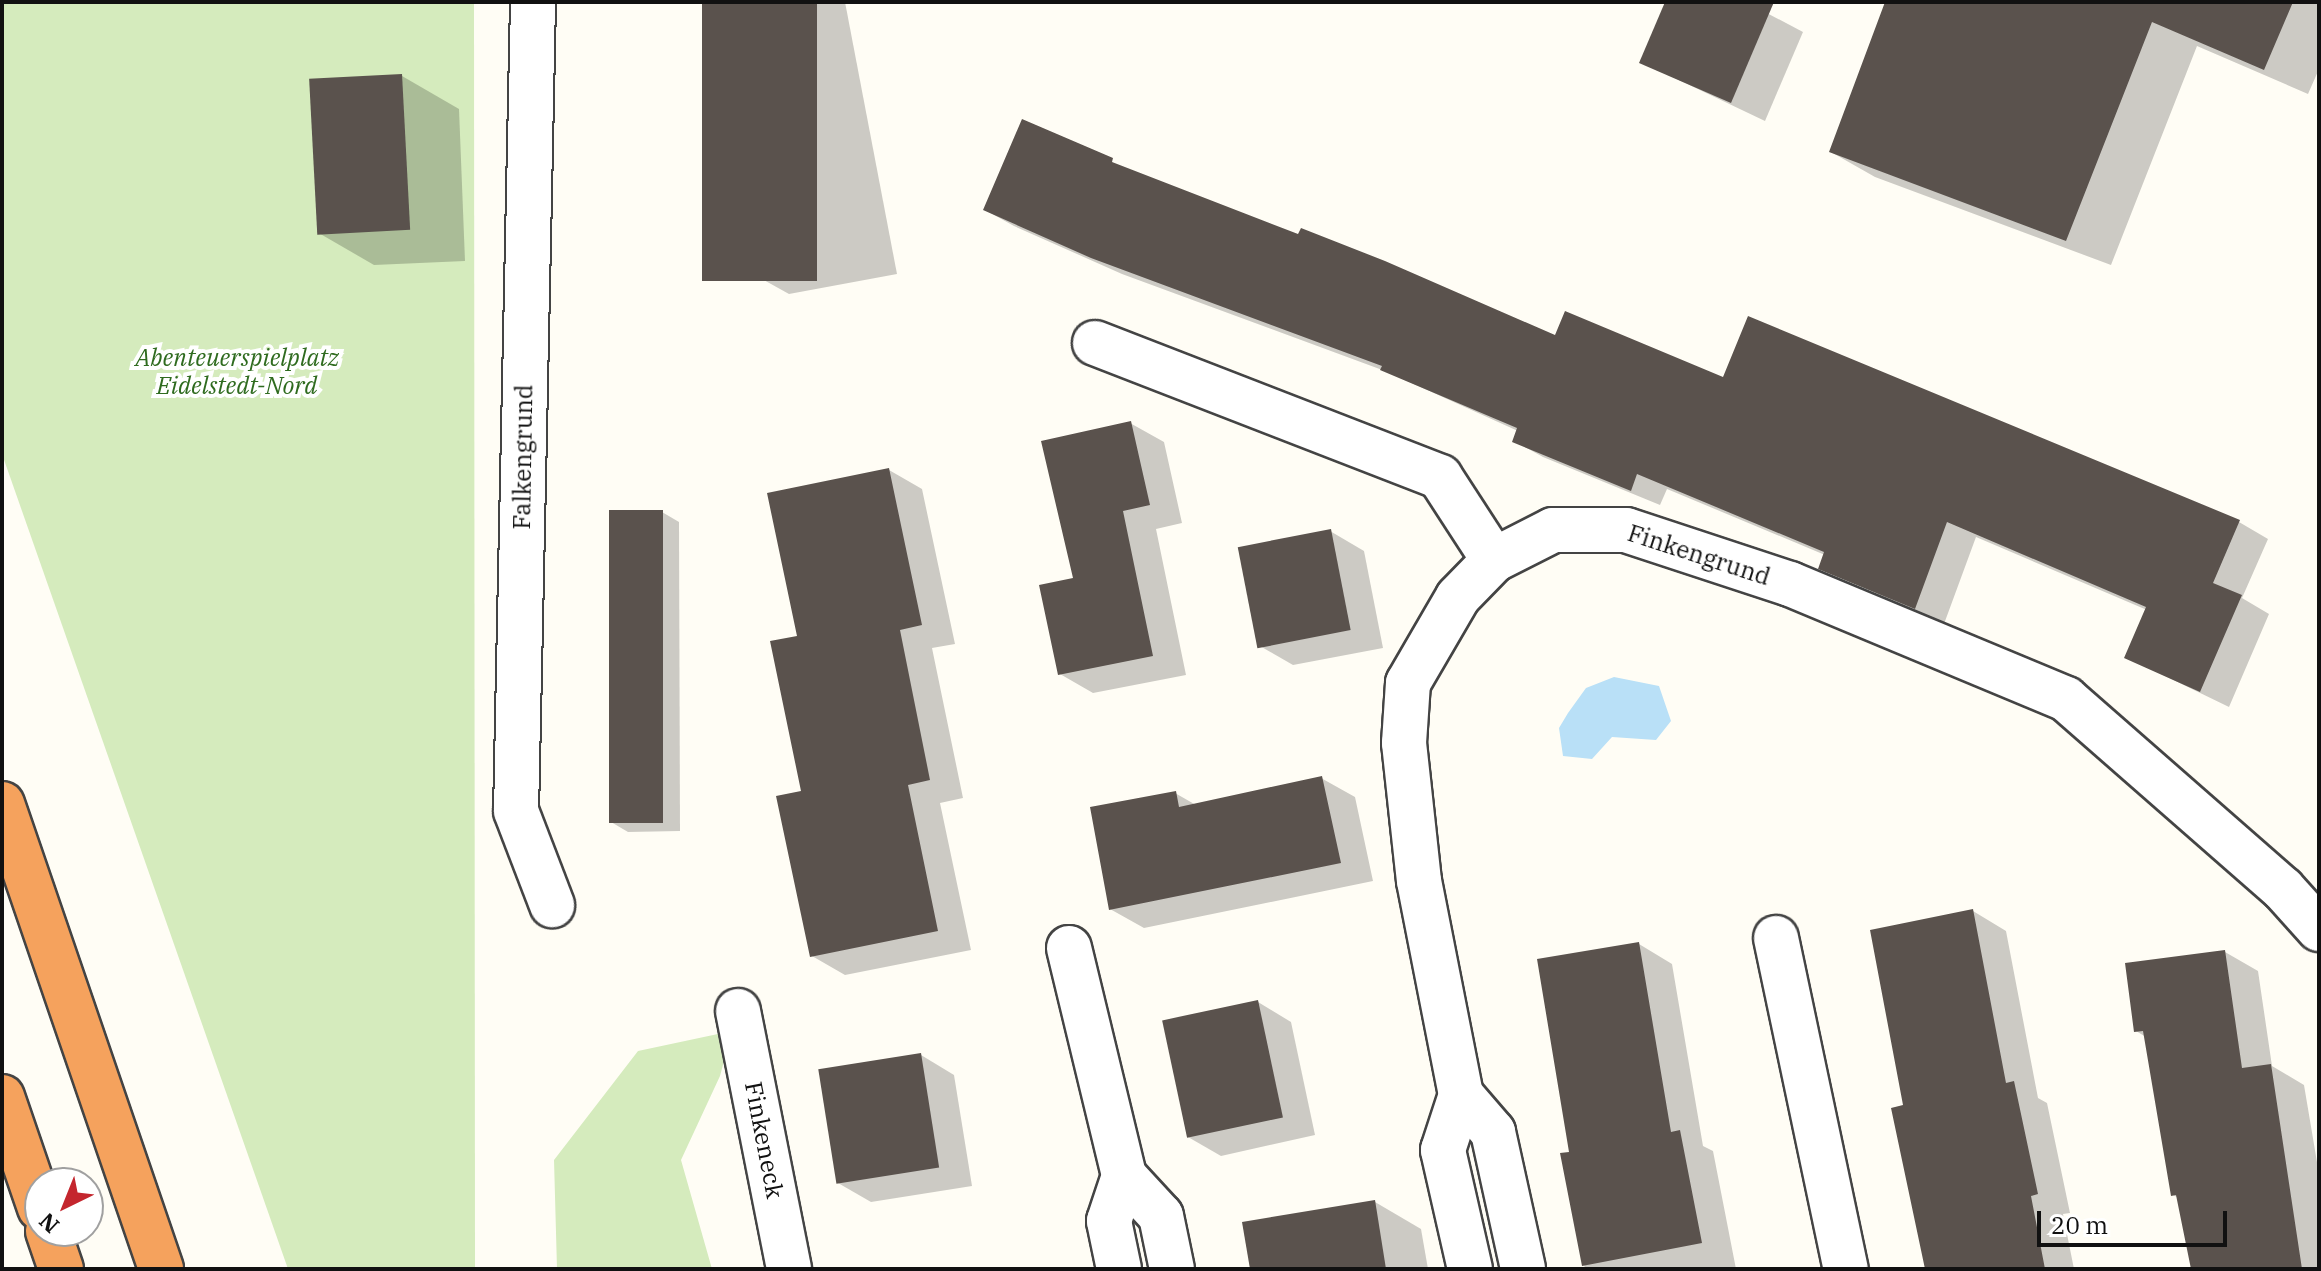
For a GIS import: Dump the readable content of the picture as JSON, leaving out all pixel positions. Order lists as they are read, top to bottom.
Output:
{
  "streets": {
    "street": ["Falkengrund", "Finkengrund", "Finkeneck"]
  },
  "parks": ["Abenteuerspielplatz Eidelstedt-Nord"],
  "scale_bar": "20 m",
  "north": "bottom left"
}
